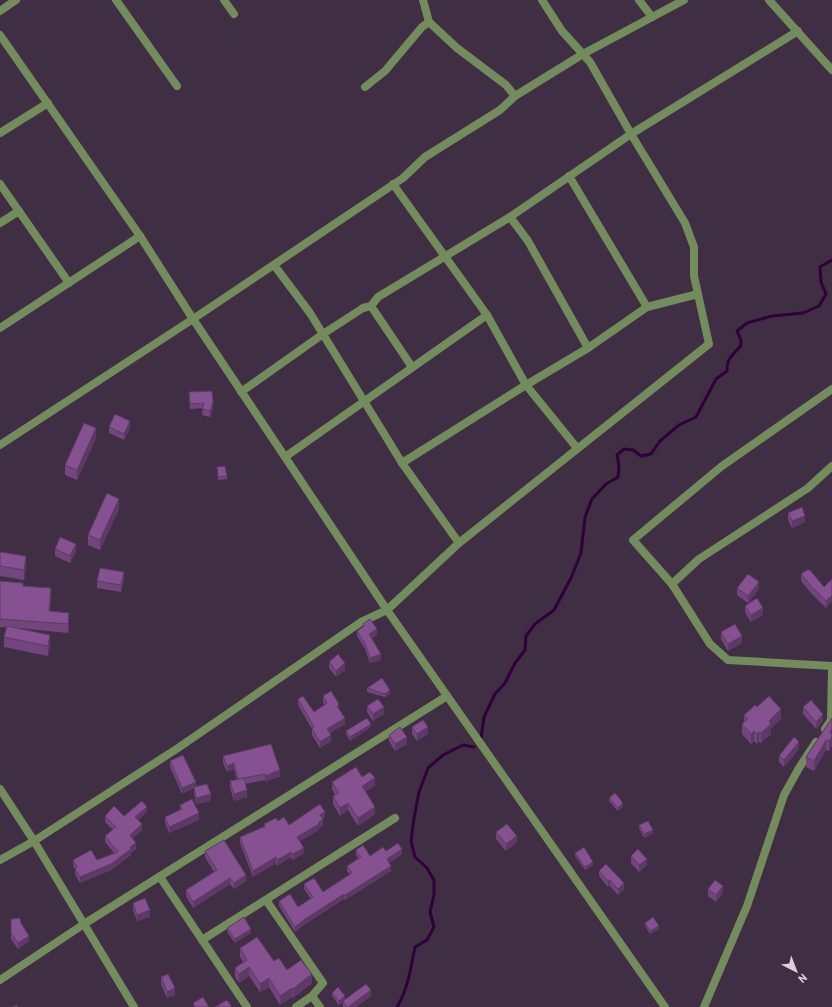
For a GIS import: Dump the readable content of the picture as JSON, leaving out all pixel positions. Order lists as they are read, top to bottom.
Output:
{
  "north": "bottom right"
}
